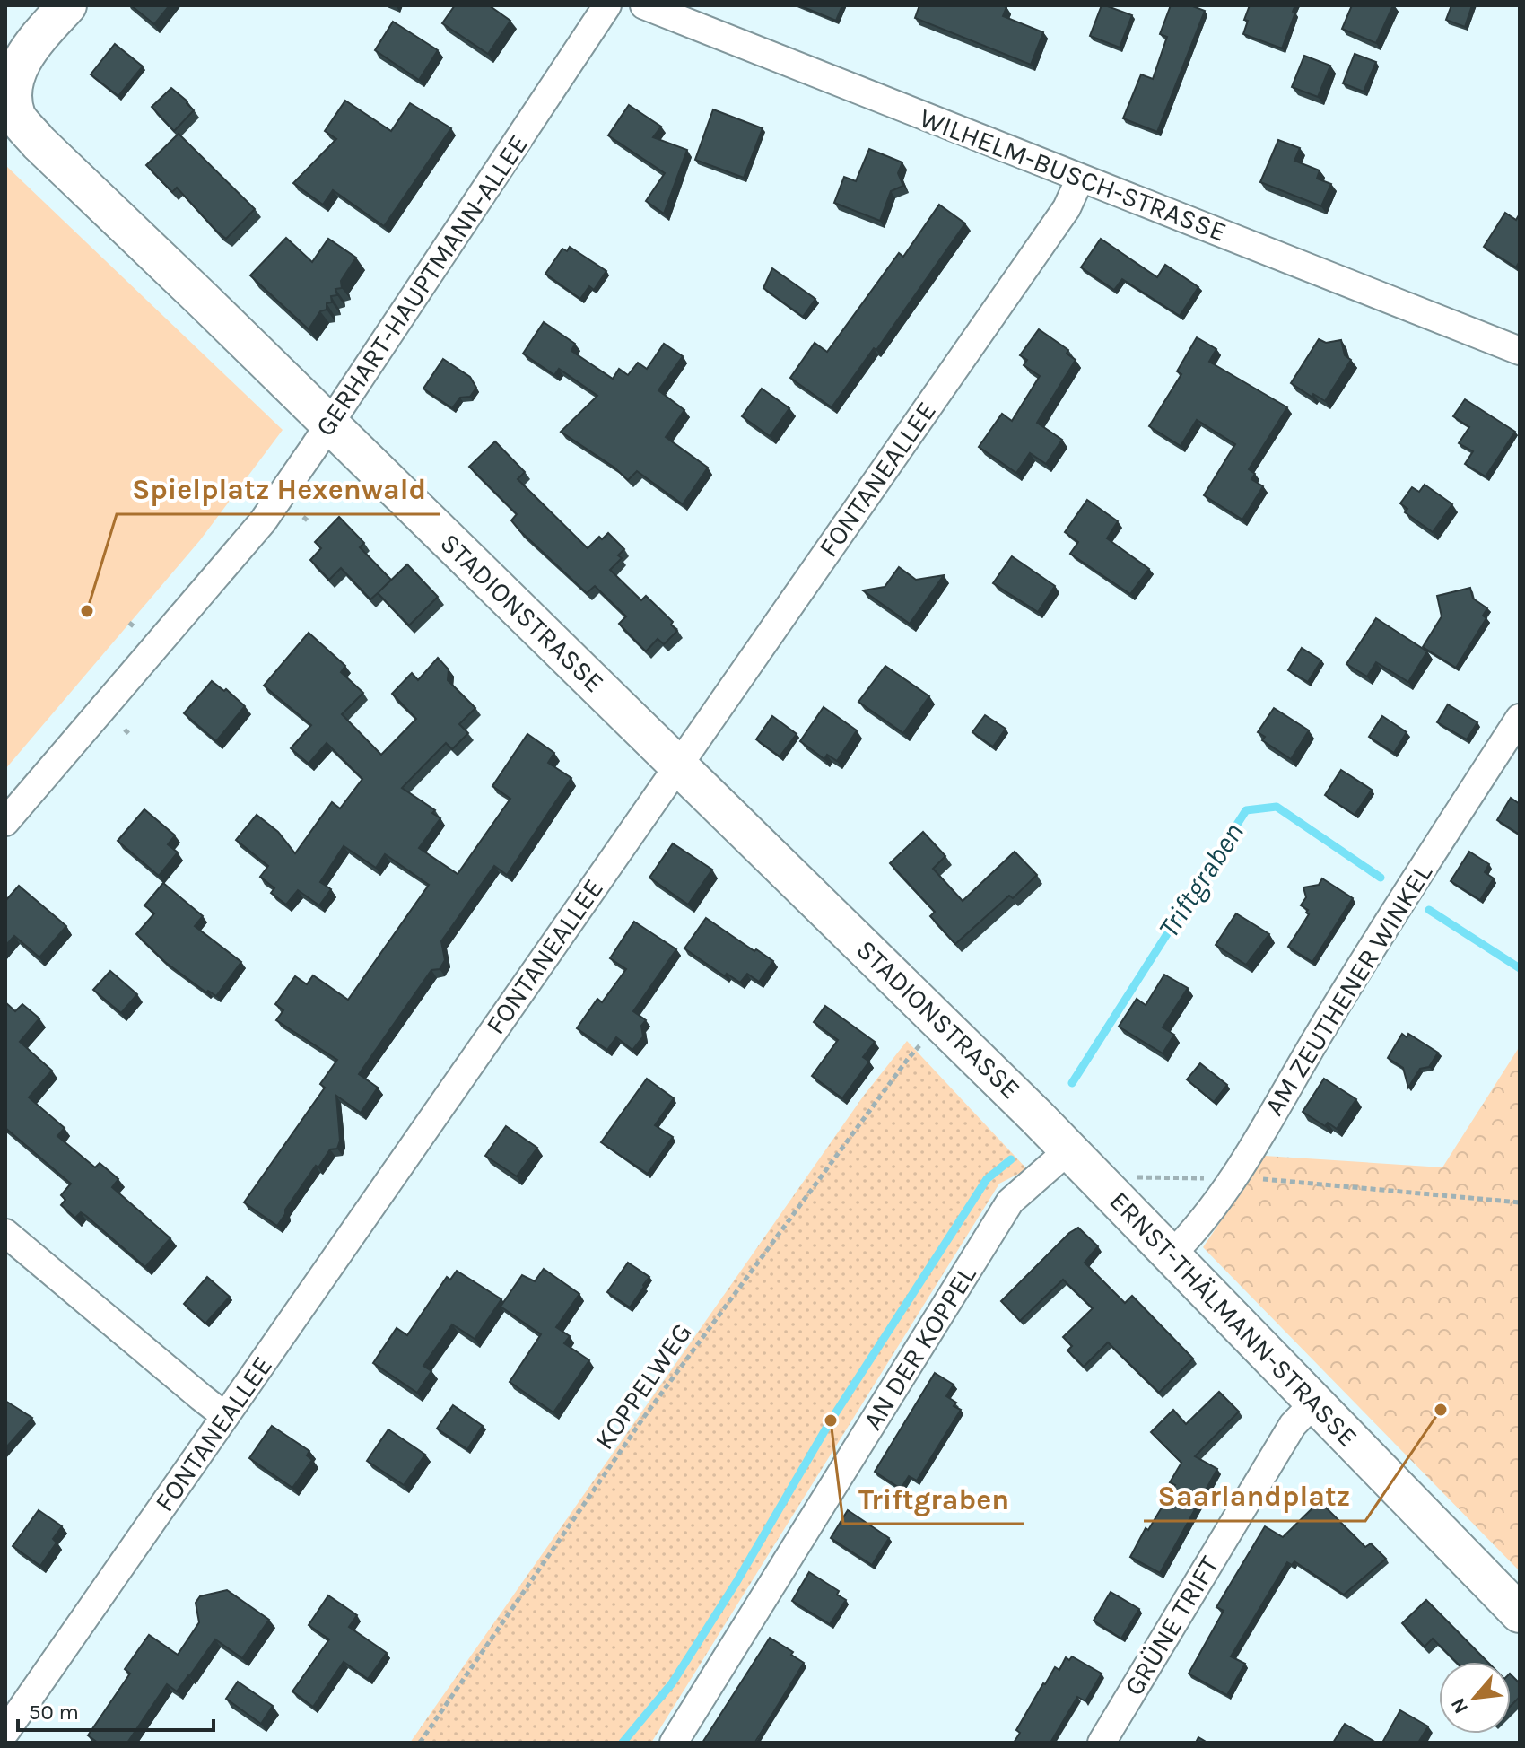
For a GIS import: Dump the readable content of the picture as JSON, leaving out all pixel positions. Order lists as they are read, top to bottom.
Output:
{
  "streets": {
    "street": [
      "WILHELM-BUSCH-STRASSE",
      "GERHART-HAUPTMANN-ALLEE",
      "FONTANEALLEE",
      "STADIONSTRASSE",
      "AM ZEUTHENER WINKEL",
      "ERNST-THÄLMANN-STRASSE",
      "AN DER KOPPEL",
      "GRÜNE TRIFT"
    ],
    "path": ["KOPPELWEG"]
  },
  "crossings": [
    ["WILHELM-BUSCH-STRASSE", "FONTANEALLEE"],
    ["GERHART-HAUPTMANN-ALLEE", "STADIONSTRASSE"],
    ["FONTANEALLEE", "STADIONSTRASSE"],
    ["STADIONSTRASSE", "ERNST-THÄLMANN-STRASSE"],
    ["AM ZEUTHENER WINKEL", "ERNST-THÄLMANN-STRASSE"],
    ["ERNST-THÄLMANN-STRASSE", "AN DER KOPPEL"],
    ["ERNST-THÄLMANN-STRASSE", "GRÜNE TRIFT"]
  ],
  "water": ["Triftgraben"],
  "places": ["Spielplatz Hexenwald", "Saarlandplatz", "Triftgraben"],
  "scale_bar": "50 m",
  "north": "bottom left"
}
